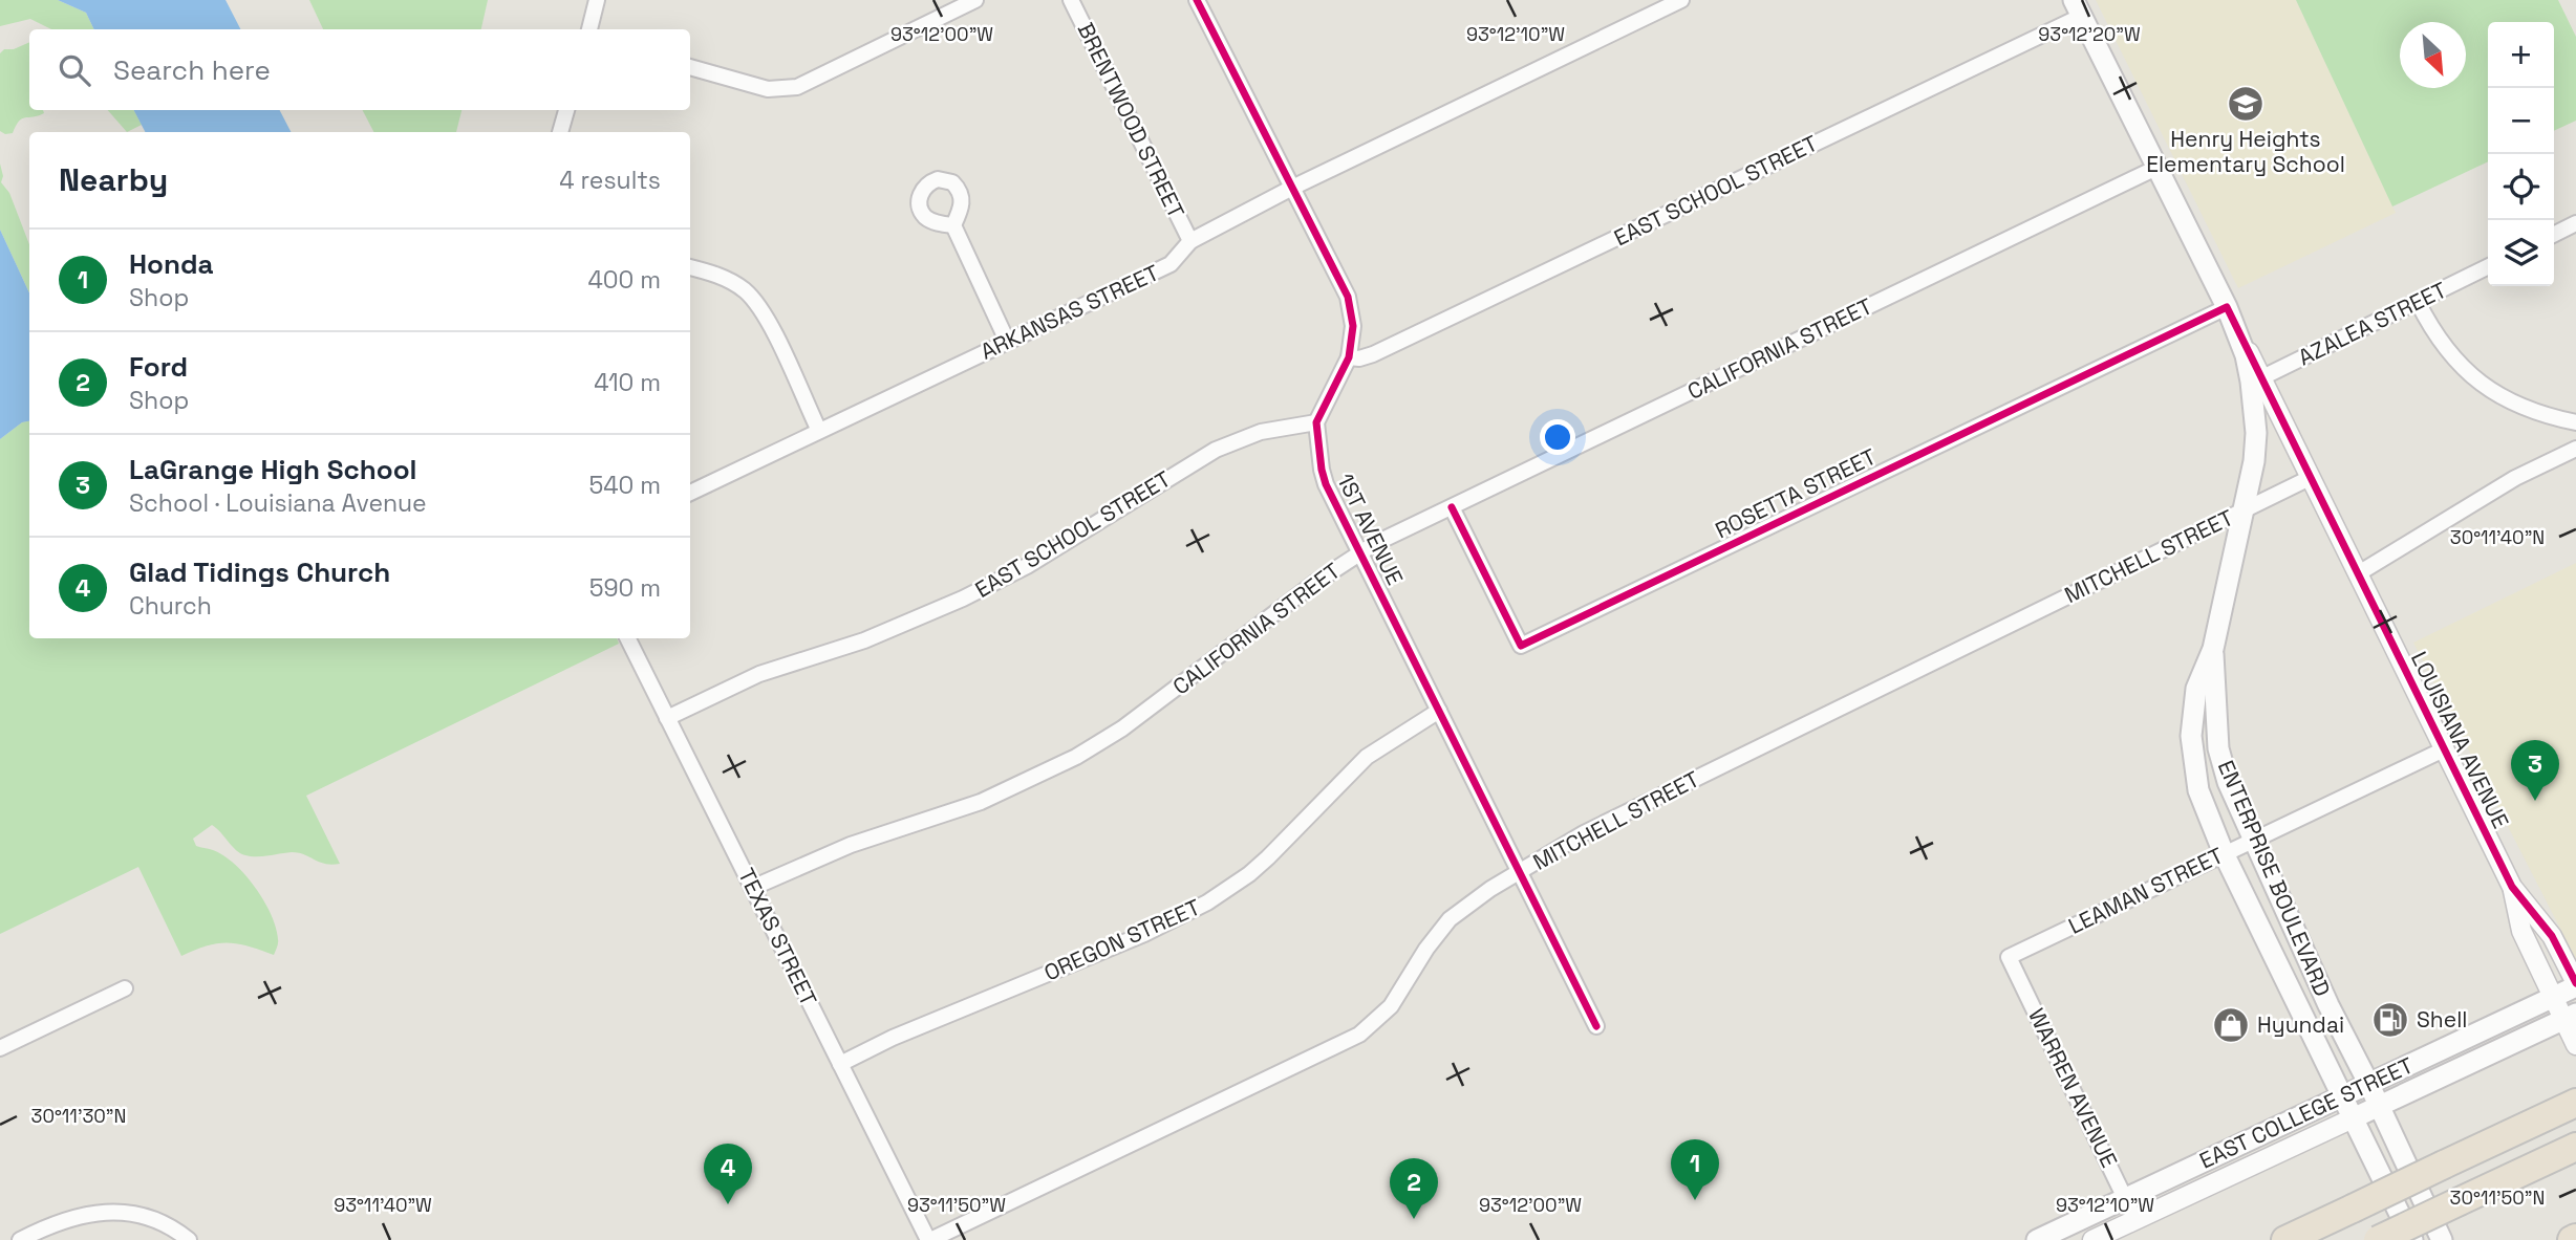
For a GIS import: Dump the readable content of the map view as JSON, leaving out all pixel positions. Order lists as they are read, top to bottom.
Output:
{
  "streets": {
    "main road": ["ENTERPRISE BOULEVARD", "EAST COLLEGE STREET"],
    "street": [
      "BRENTWOOD STREET",
      "EAST SCHOOL STREET",
      "ARKANSAS STREET",
      "AZALEA STREET",
      "CALIFORNIA STREET",
      "ROSETTA STREET",
      "1ST AVENUE",
      "MITCHELL STREET",
      "LOUISIANA AVENUE",
      "LEAMAN STREET",
      "TEXAS STREET",
      "OREGON STREET",
      "WARREN AVENUE"
    ]
  },
  "crossings": [
    ["BRENTWOOD STREET", "ARKANSAS STREET"],
    ["EAST SCHOOL STREET", "1ST AVENUE"],
    ["EAST SCHOOL STREET", "TEXAS STREET"],
    ["AZALEA STREET", "LOUISIANA AVENUE"],
    ["CALIFORNIA STREET", "ROSETTA STREET"],
    ["CALIFORNIA STREET", "1ST AVENUE"],
    ["CALIFORNIA STREET", "TEXAS STREET"],
    ["1ST AVENUE", "MITCHELL STREET"],
    ["1ST AVENUE", "OREGON STREET"],
    ["MITCHELL STREET", "LOUISIANA AVENUE"],
    ["MITCHELL STREET", "TEXAS STREET"],
    ["LOUISIANA AVENUE", "LEAMAN STREET"],
    ["LOUISIANA AVENUE", "EAST COLLEGE STREET"],
    ["ENTERPRISE BOULEVARD", "LEAMAN STREET"],
    ["ENTERPRISE BOULEVARD", "EAST COLLEGE STREET"],
    ["LEAMAN STREET", "WARREN AVENUE"],
    ["TEXAS STREET", "OREGON STREET"],
    ["WARREN AVENUE", "EAST COLLEGE STREET"]
  ],
  "places": {
    "school or university": ["Henry Heights Elementary School"],
    "fuel station": ["Shell"],
    "shop": ["Hyundai"]
  },
  "north": "bottom right",
  "page": {
    "map_buttons": ["+", "−"],
    "search": "Search here",
    "heading": ["Nearby", "4 results"],
    "list": [
      {
        "mark": "1",
        "name": "Honda",
        "note": "Shop",
        "value": "400 m"
      },
      {
        "mark": "2",
        "name": "Ford",
        "note": "Shop",
        "value": "410 m"
      },
      {
        "mark": "3",
        "name": "LaGrange High School",
        "note": "School · Louisiana Avenue",
        "value": "540 m"
      },
      {
        "mark": "4",
        "name": "Glad Tidings Church",
        "note": "Church",
        "value": "590 m"
      }
    ],
    "pins": [
      "3",
      "1",
      "4",
      "2"
    ]
  },
  "coordinates": [
    "93°12'00\"W",
    "93°12'10\"W",
    "93°12'20\"W",
    "30°11'40\"N",
    "30°11'30\"N",
    "30°11'50\"N",
    "93°11'40\"W",
    "93°11'50\"W"
  ]
}
